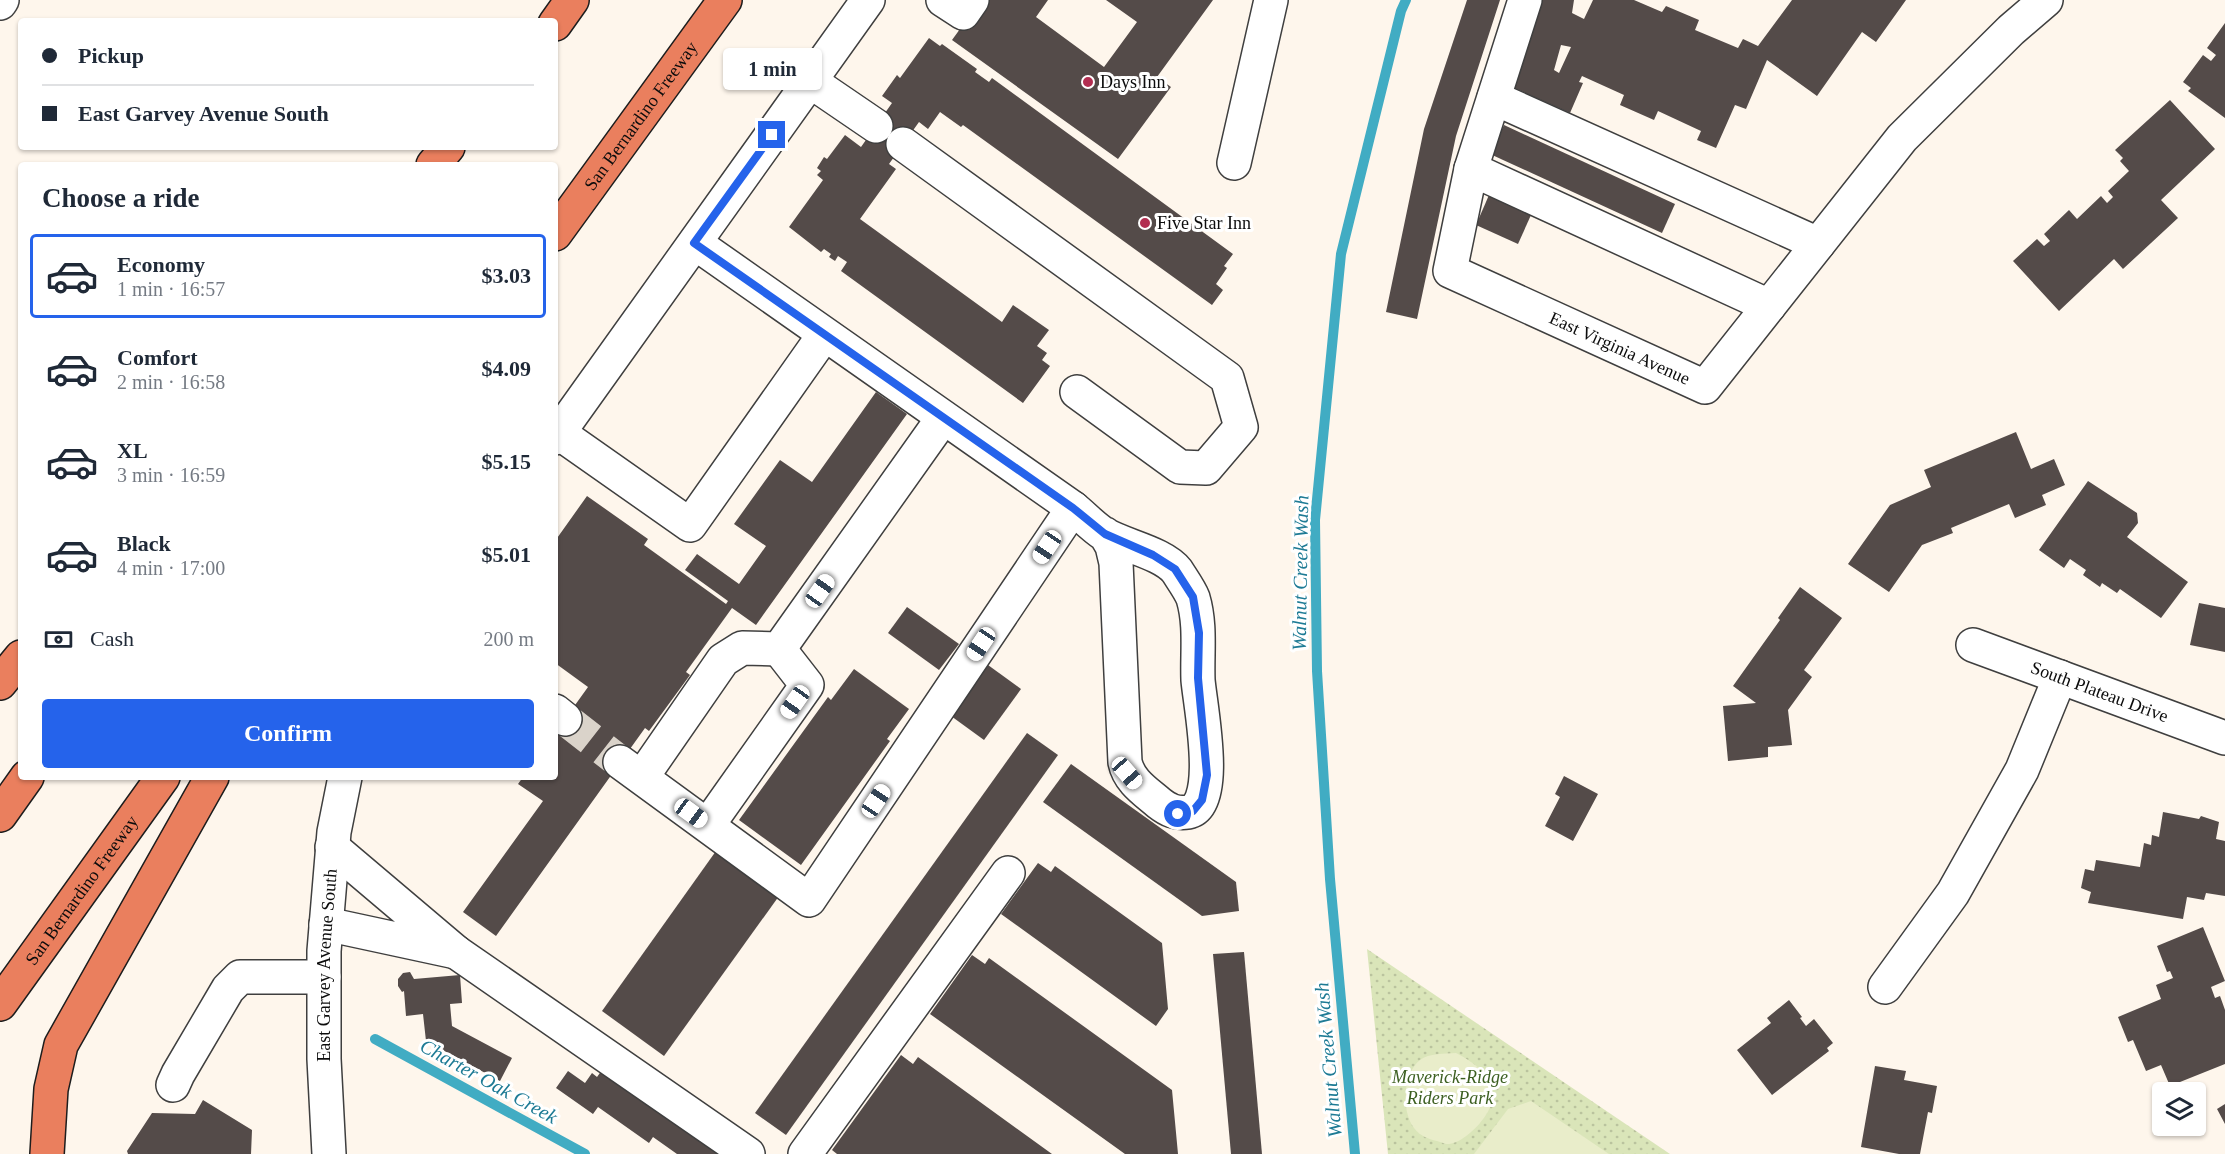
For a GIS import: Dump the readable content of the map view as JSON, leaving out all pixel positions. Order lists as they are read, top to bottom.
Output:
{
  "streets": {
    "highway": ["San Bernardino Freeway"],
    "street": ["East Virginia Avenue", "South Plateau Drive", "East Garvey Avenue South"]
  },
  "water": ["Walnut Creek Wash", "Charter Oak Creek"],
  "parks": ["Maverick-Ridge Riders Park"],
  "places": ["Days Inn", "Five Star Inn"],
  "page": {
    "banner": ["Pickup", "East Garvey Avenue South"],
    "bubble": "1 min",
    "heading": "Choose a ride",
    "list": [
      {
        "name": "Economy",
        "note": "1 min · 16:57",
        "value": "$3.03"
      },
      {
        "name": "Comfort",
        "note": "2 min · 16:58",
        "value": "$4.09"
      },
      {
        "name": "XL",
        "note": "3 min · 16:59",
        "value": "$5.15"
      },
      {
        "name": "Black",
        "note": "4 min · 17:00",
        "value": "$5.01"
      }
    ],
    "pay": ["Cash", "200 m"],
    "buttons": "Confirm"
  }
}
